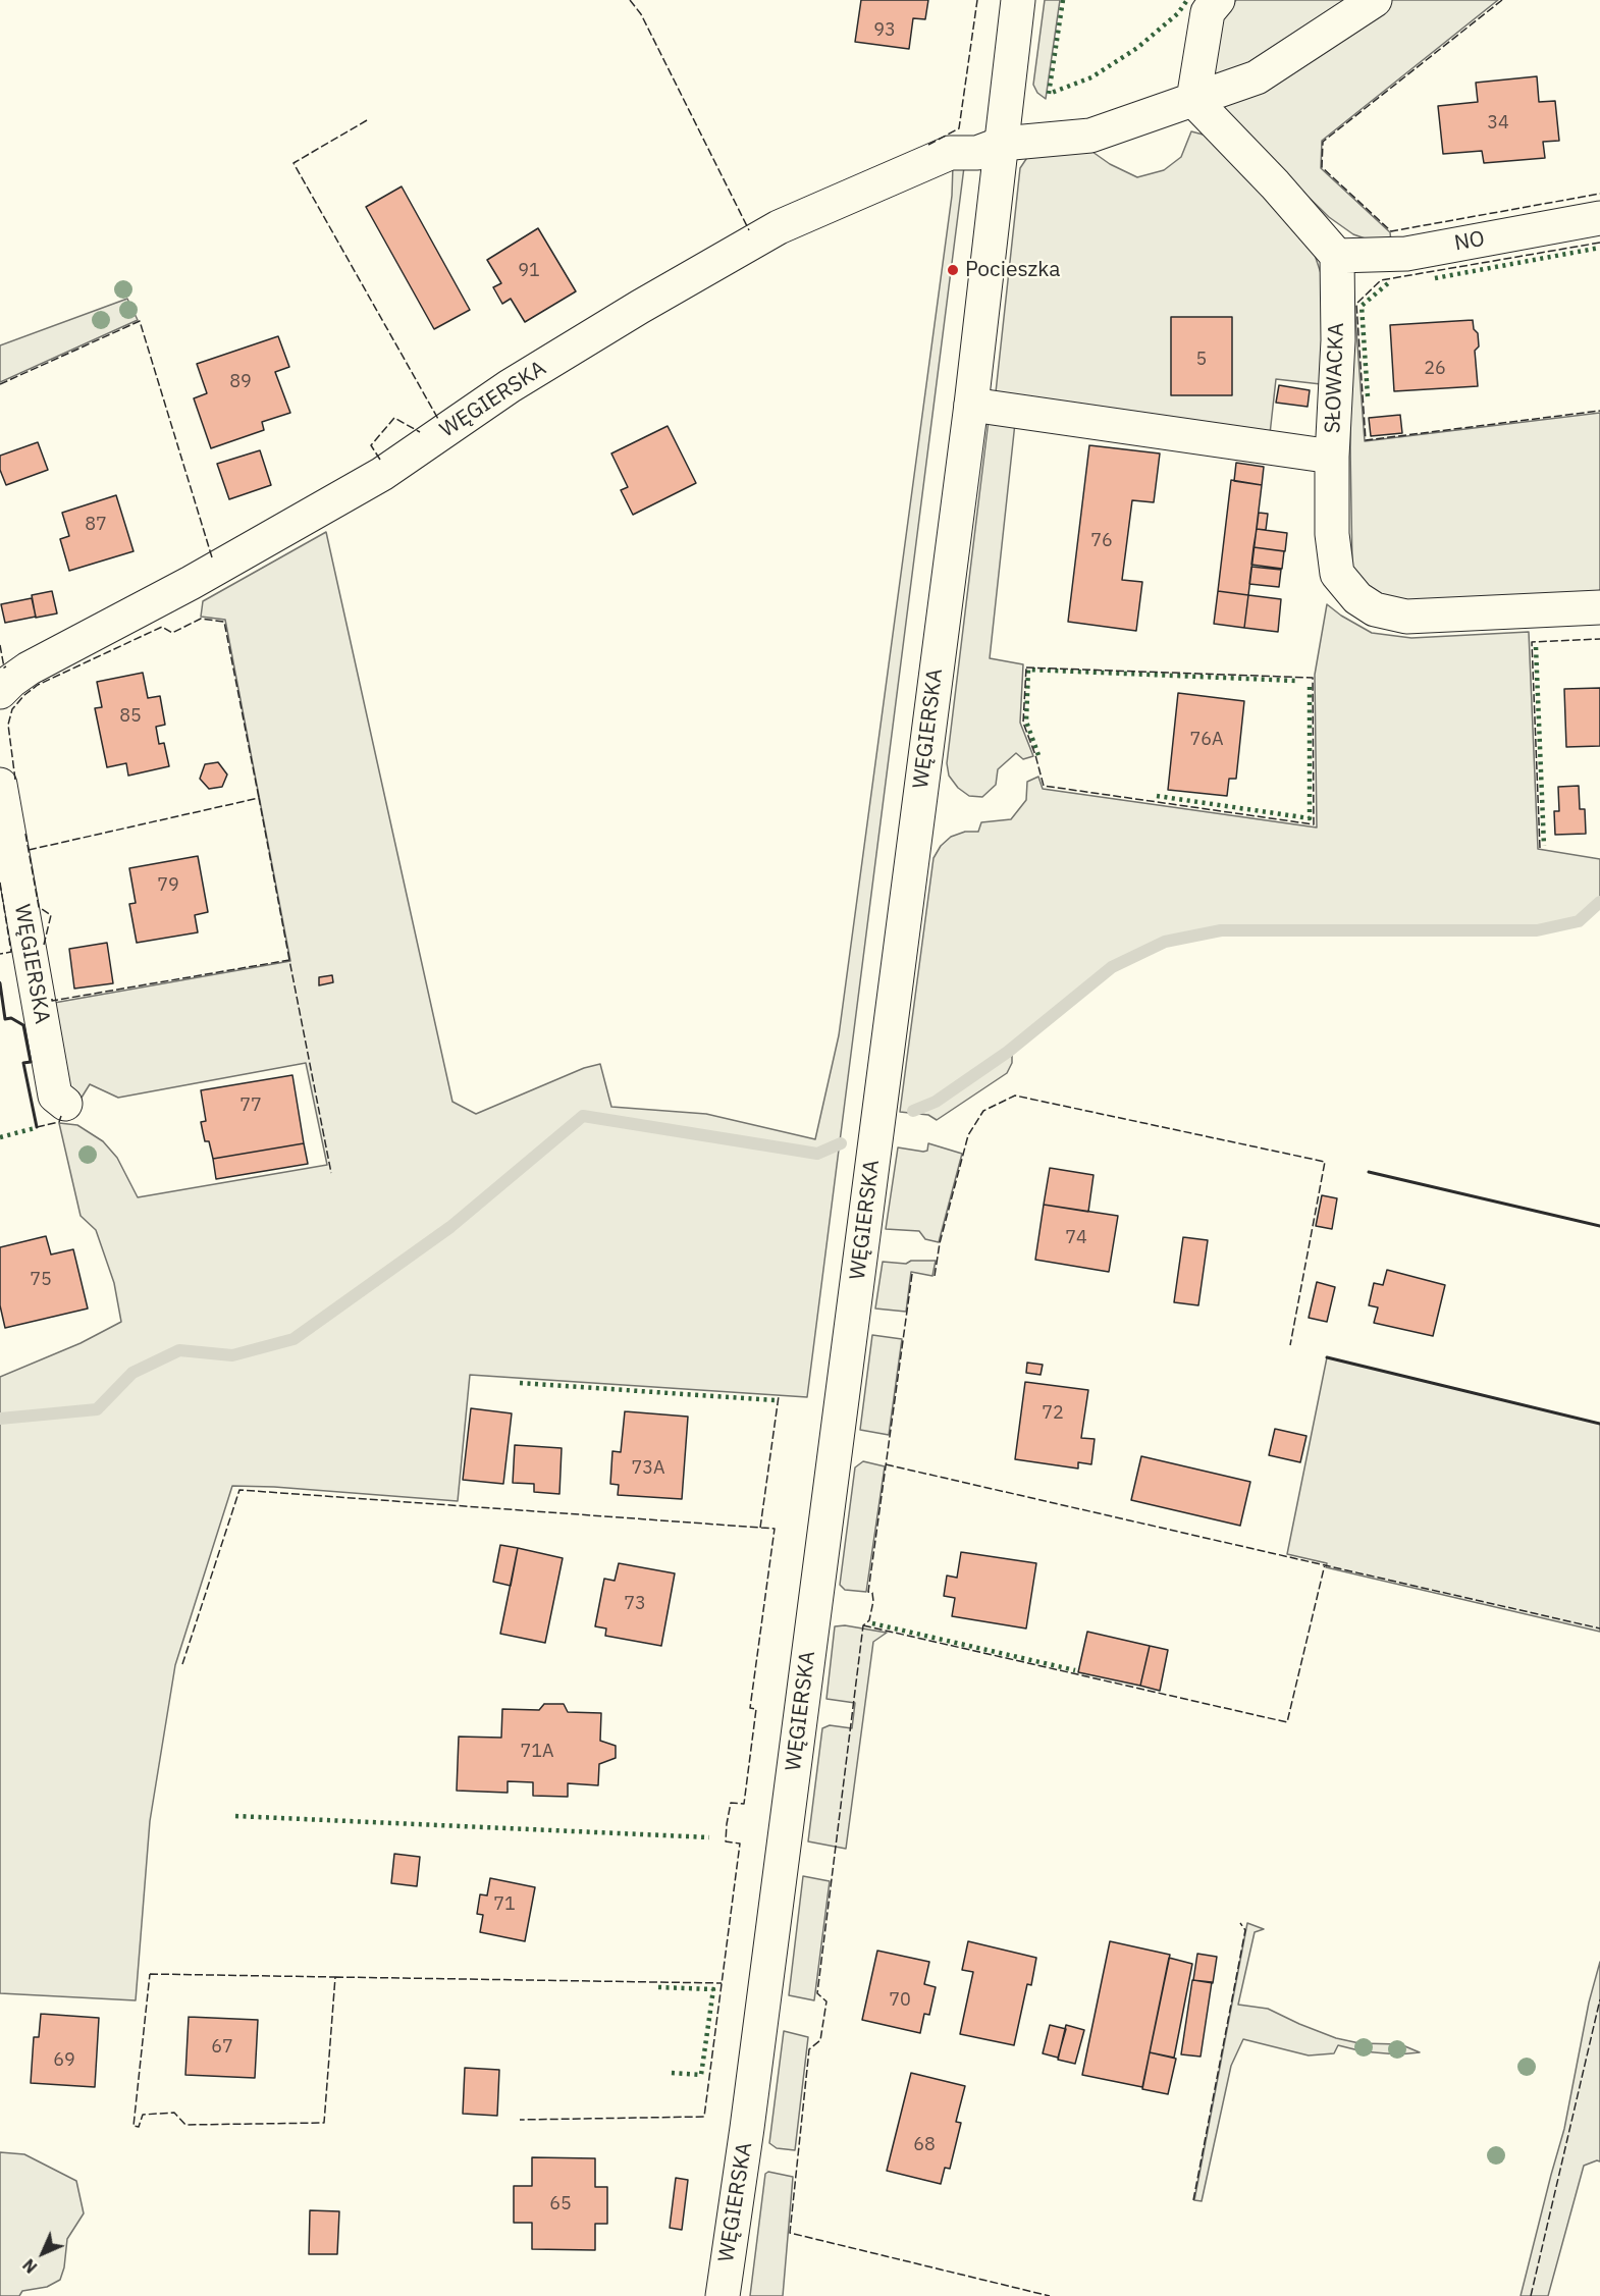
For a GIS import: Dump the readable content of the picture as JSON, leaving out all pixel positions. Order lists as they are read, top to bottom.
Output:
{
  "streets": {
    "street": ["NO", "SŁOWACKA", "WĘGIERSKA"]
  },
  "crossings": [
    ["NO", "SŁOWACKA"],
    ["SŁOWACKA", "WĘGIERSKA"]
  ],
  "places": ["Pocieszka"],
  "house_numbers": [
    "93",
    "34",
    "91",
    "5",
    "26",
    "89",
    "87",
    "76",
    "85",
    "76A",
    "79",
    "77",
    "74",
    "75",
    "72",
    "73A",
    "73",
    "71A",
    "71",
    "70",
    "67",
    "69",
    "68",
    "65"
  ],
  "north": "bottom left"
}
